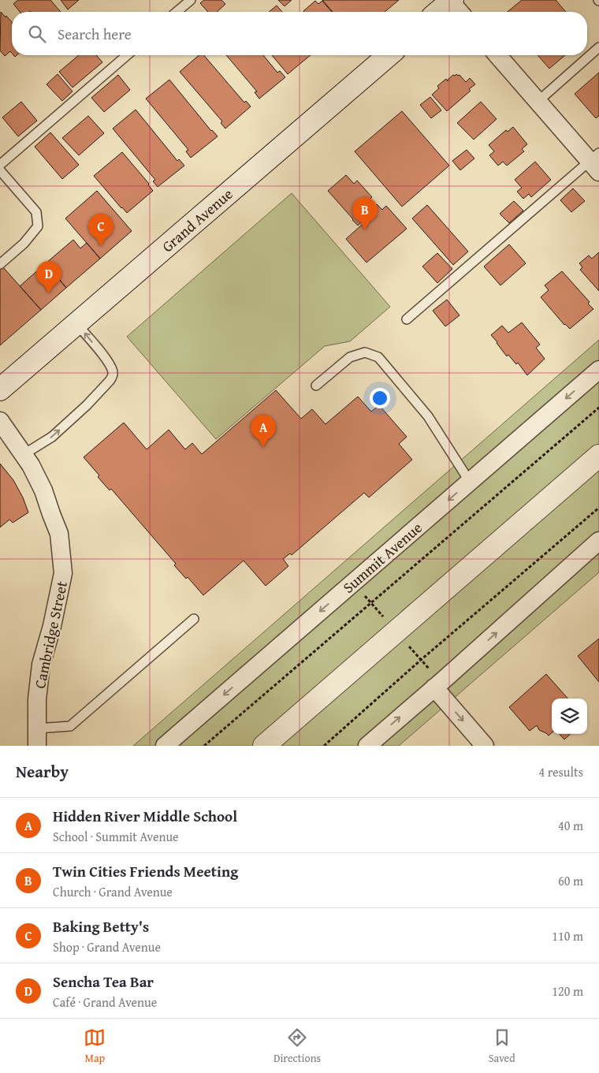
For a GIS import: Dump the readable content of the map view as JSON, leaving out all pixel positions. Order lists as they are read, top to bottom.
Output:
{
  "streets": {
    "main road": ["Grand Avenue"],
    "street": ["Summit Avenue", "Cambridge Street"]
  },
  "page": {
    "search": "Search here",
    "pins": [
      "B",
      "C",
      "D",
      "A"
    ],
    "heading": ["Nearby", "4 results"],
    "list": [
      {
        "mark": "A",
        "name": "Hidden River Middle School",
        "note": "School · Summit Avenue",
        "value": "40 m"
      },
      {
        "mark": "B",
        "name": "Twin Cities Friends Meeting",
        "note": "Church · Grand Avenue",
        "value": "60 m"
      },
      {
        "mark": "C",
        "name": "Baking Betty's",
        "note": "Shop · Grand Avenue",
        "value": "110 m"
      },
      {
        "mark": "D",
        "name": "Sencha Tea Bar",
        "note": "Café · Grand Avenue",
        "value": "120 m"
      }
    ],
    "nav": ["Map", "Directions", "Saved"]
  }
}
